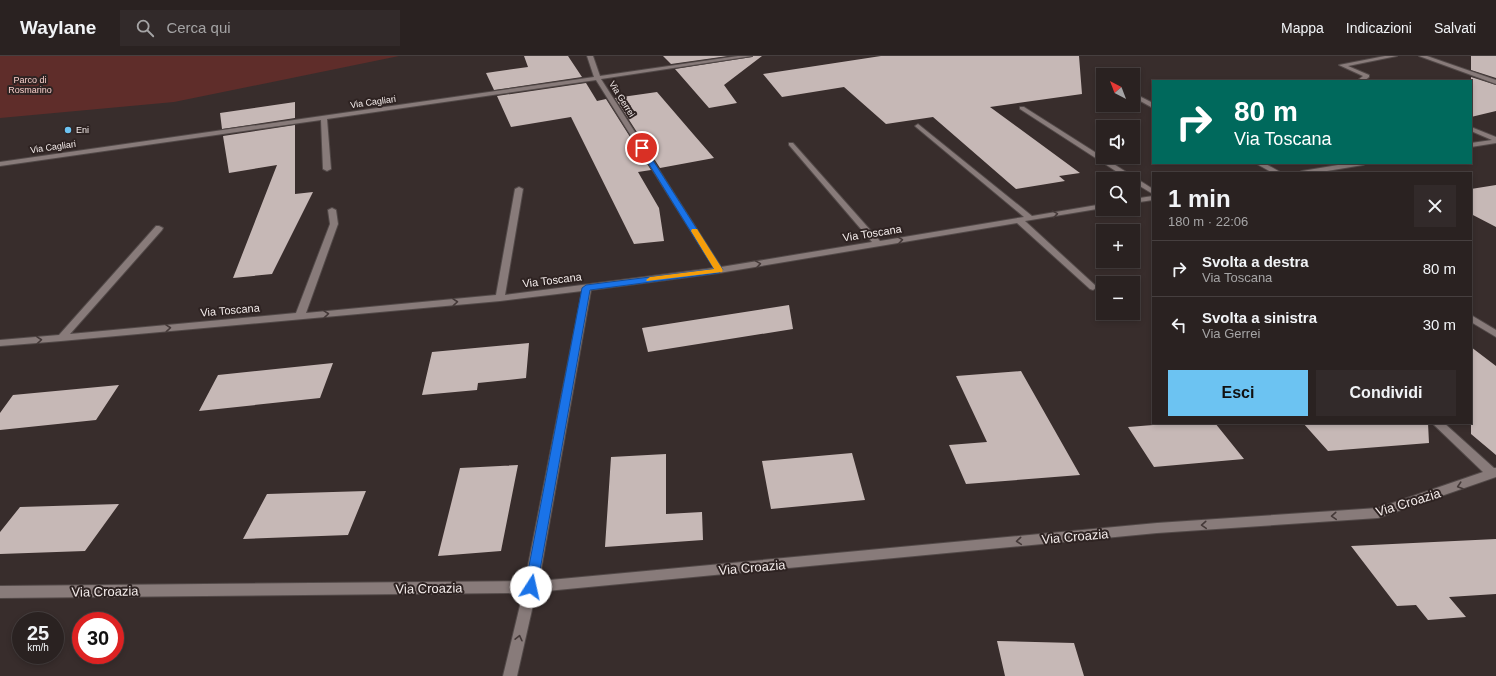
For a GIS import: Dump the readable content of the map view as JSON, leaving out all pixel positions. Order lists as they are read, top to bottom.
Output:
{
  "streets": {
    "street": [
      "Via Gerrei",
      "Via Cagliari",
      "Via Toscana",
      "Via Croazia"
    ]
  },
  "crossings": [
    ["Via Gerrei", "Via Cagliari"],
    ["Via Gerrei", "Via Toscana"]
  ],
  "one_way": ["Via Toscana", "Via Croazia"],
  "parks": ["Parco di Rosmarino"],
  "places": ["Eni"],
  "north": "top left",
  "page": {
    "header": "Waylane",
    "search": "Cerca qui",
    "nav": ["Mappa", "Indicazioni", "Salvati"],
    "map_buttons": ["+", "−"],
    "turn": ["80 m", "Via Toscana"],
    "heading": ["1 min", "180 m · 22:06"],
    "list": [
      {
        "name": "Svolta a destra",
        "note": "Via Toscana",
        "value": "80 m"
      },
      {
        "name": "Svolta a sinistra",
        "note": "Via Gerrei",
        "value": "30 m"
      }
    ],
    "buttons": ["Esci", "Condividi"],
    "speed": "25 km/h",
    "limit": "30"
  }
}
